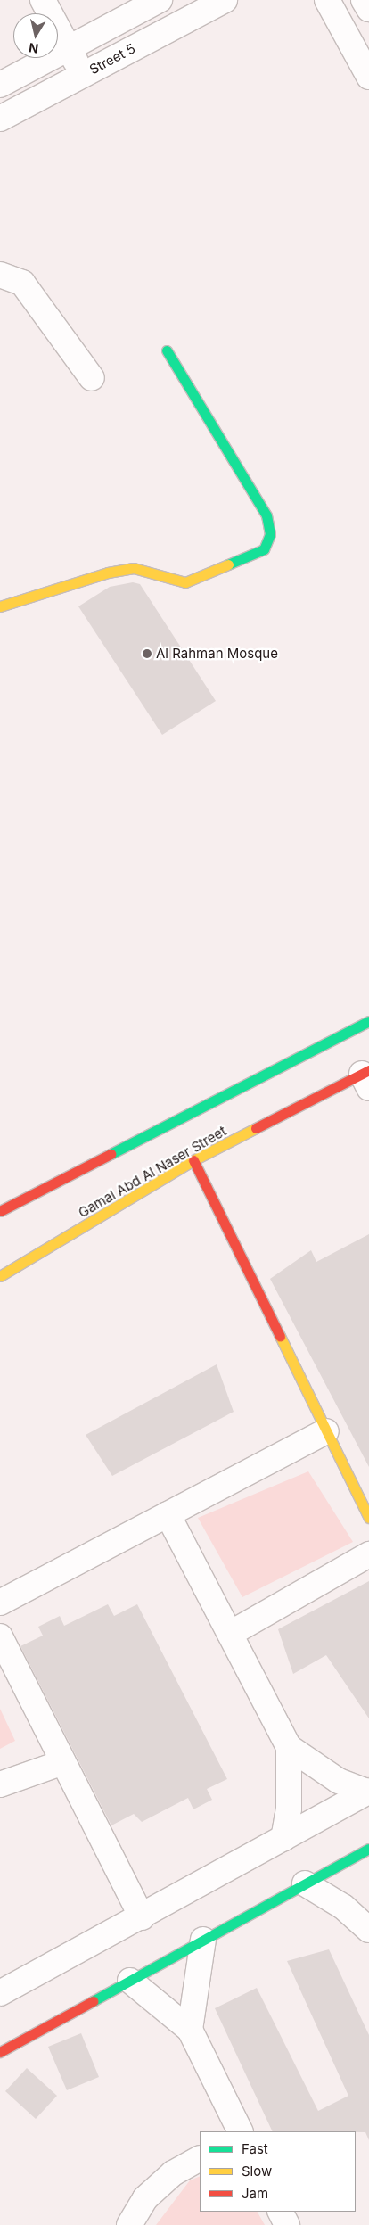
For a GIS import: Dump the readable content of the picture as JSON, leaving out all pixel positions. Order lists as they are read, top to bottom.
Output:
{
  "streets": {
    "street": ["Street 5", "Gamal Abd Al Naser Street"]
  },
  "places": ["Al Rahman Mosque"],
  "legend": ["Fast", "Slow", "Jam"],
  "north": "bottom"
}
